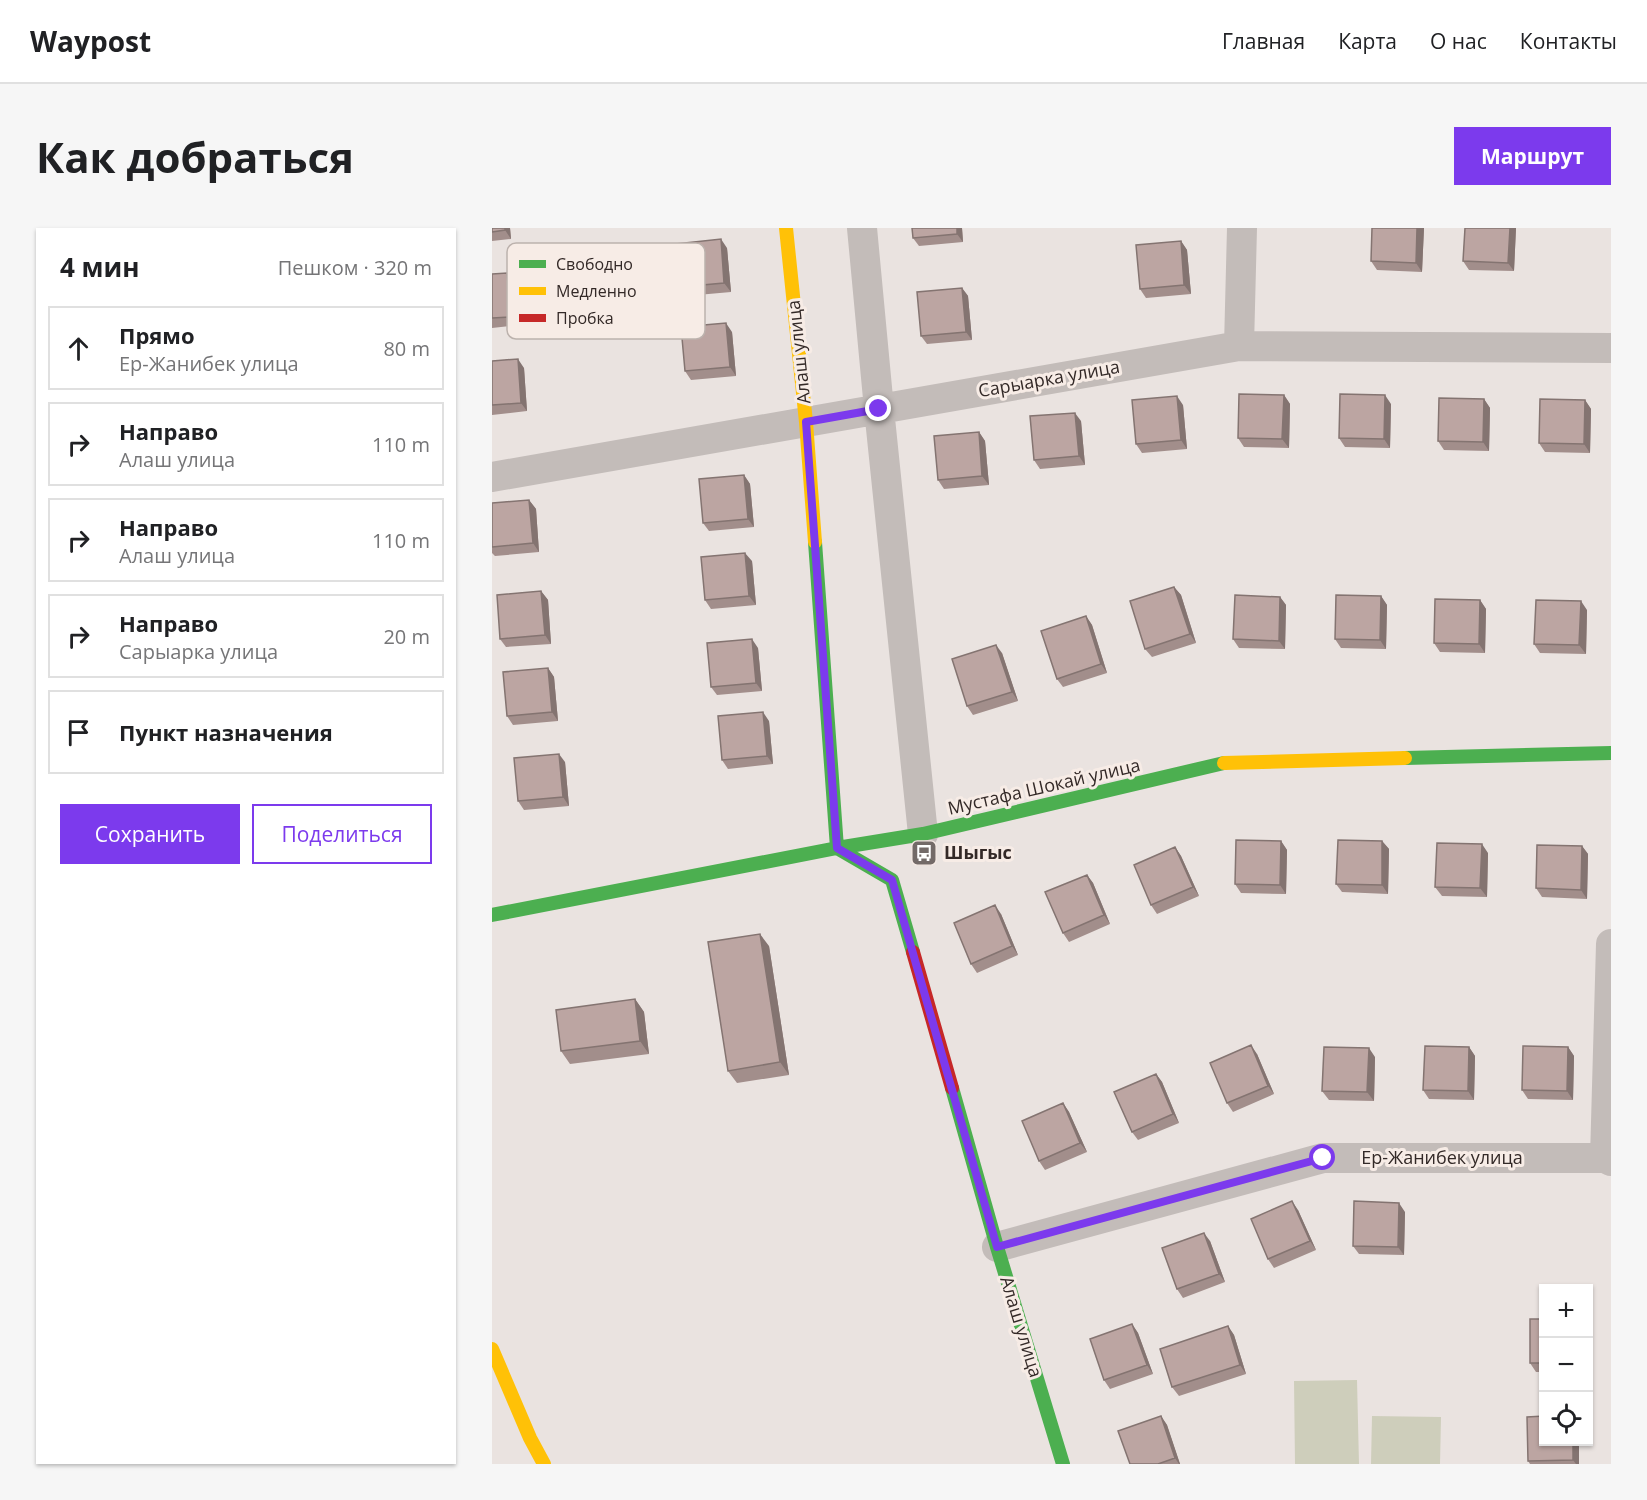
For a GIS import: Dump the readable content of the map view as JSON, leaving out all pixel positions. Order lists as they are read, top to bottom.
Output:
{
  "streets": {
    "street": [
      "Алаш улица",
      "Сарыарка улица",
      "Мустафа Шокай улица",
      "Ер-Жанибек улица"
    ]
  },
  "crossings": [
    ["Алаш улица", "Сарыарка улица"],
    ["Алаш улица", "Мустафа Шокай улица"],
    ["Алаш улица", "Ер-Жанибек улица"]
  ],
  "places": {
    "bus stop": ["Шыгыс"]
  },
  "legend": ["Свободно", "Медленно", "Пробка"],
  "page": {
    "header": "Waypost",
    "nav": [
      "Главная",
      "Карта",
      "О нас",
      "Контакты"
    ],
    "buttons": [
      "Маршрут",
      ["Сохранить", "Поделиться"]
    ],
    "title": "Как добраться",
    "heading": ["4 мин", "Пешком · 320 m"],
    "list": [
      ["Прямо", "Ер-Жанибек улица", "80 m"],
      ["Направо", "Алаш улица", "110 m"],
      ["Направо", "Алаш улица", "110 m"],
      ["Направо", "Сарыарка улица", "20 m"],
      "Пункт назначения"
    ],
    "map_buttons": ["+", "−"]
  }
}
